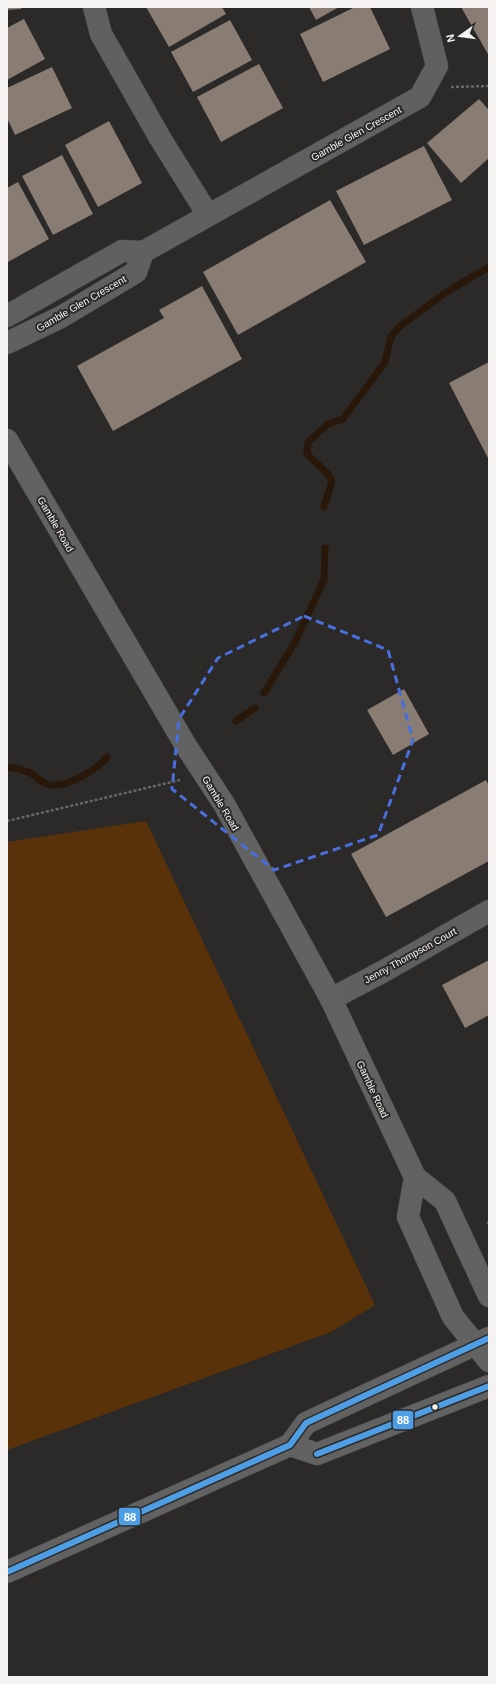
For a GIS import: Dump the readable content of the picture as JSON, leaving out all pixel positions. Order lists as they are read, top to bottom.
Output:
{
  "streets": {
    "main road": ["Gamble Road"],
    "street": ["Gamble Glen Crescent", "Jenny Thompson Court"]
  },
  "crossings": [
    ["Gamble Road", "Jenny Thompson Court"]
  ],
  "lines": ["transit line 88"],
  "north": "left"
}
